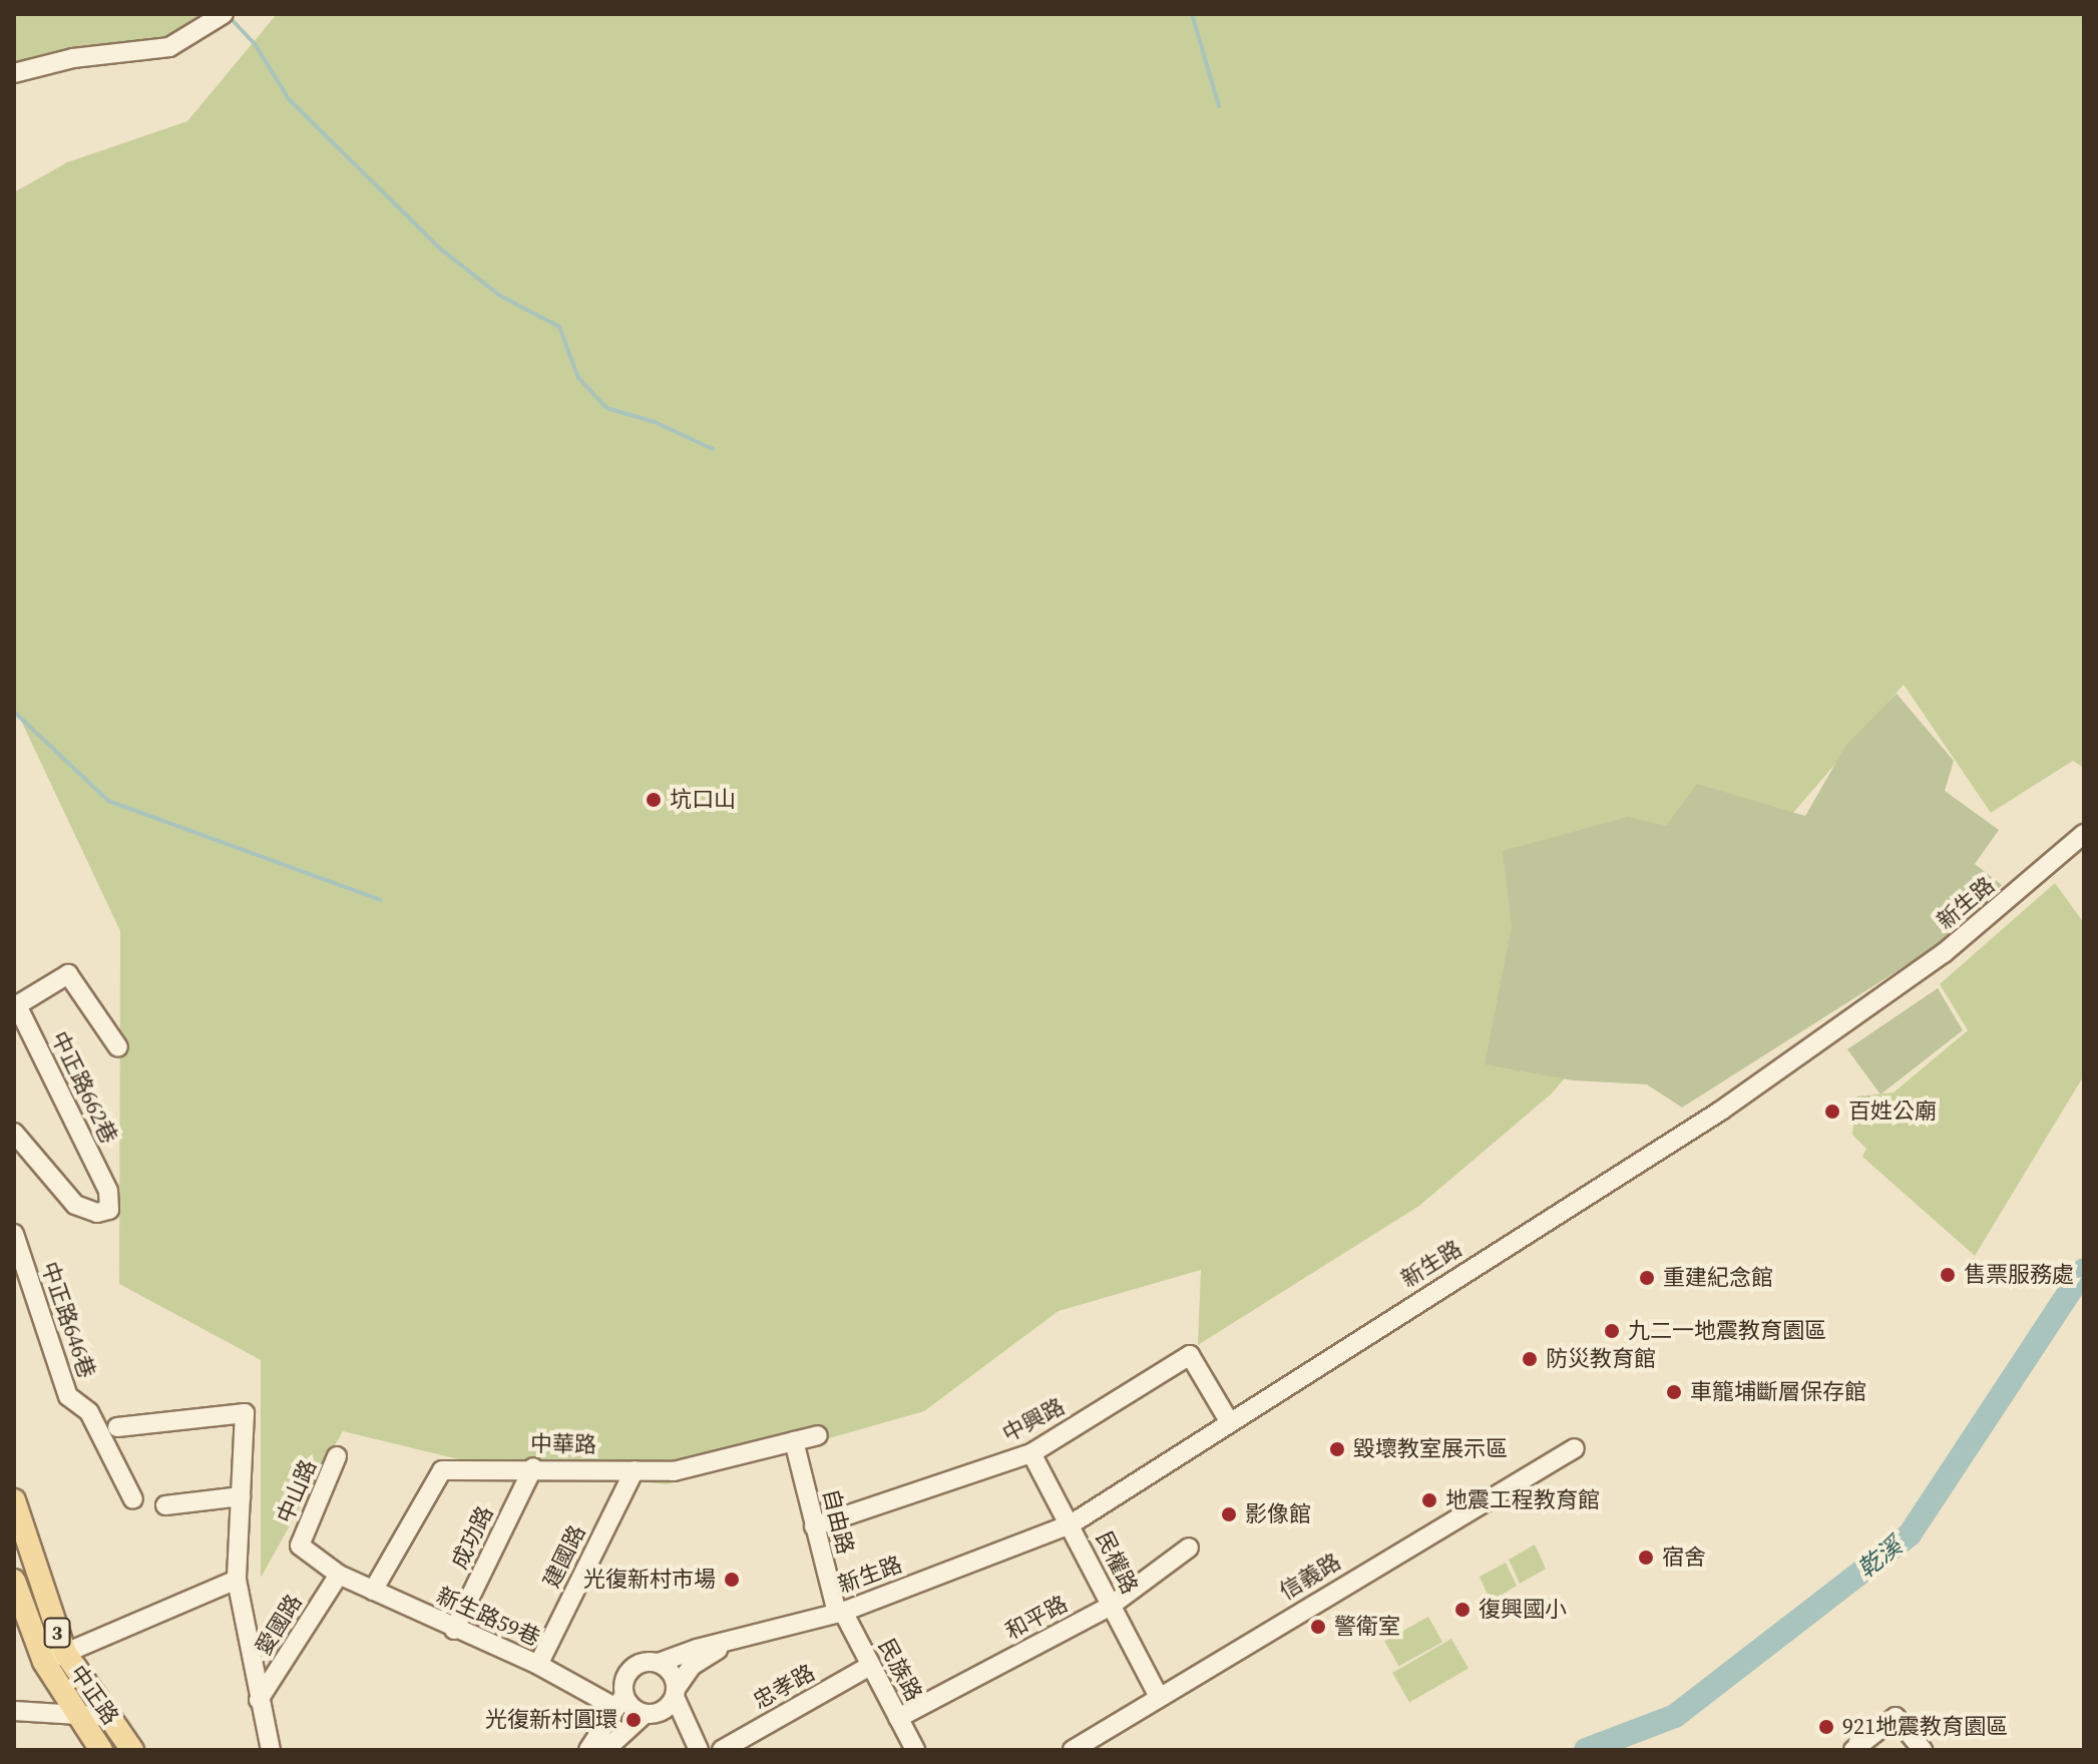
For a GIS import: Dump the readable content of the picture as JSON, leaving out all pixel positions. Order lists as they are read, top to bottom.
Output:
{
  "streets": {
    "main road": ["3", "中正路"],
    "street": [
      "新生路",
      "中正路662巷",
      "中正路646巷",
      "中興路",
      "中華路",
      "中山路",
      "自由路",
      "成功路",
      "建國路",
      "民權路",
      "信義路",
      "新生路59巷",
      "和平路",
      "愛國路",
      "民族路",
      "忠孝路"
    ]
  },
  "crossings": [
    ["新生路", "中興路"],
    ["新生路", "自由路"],
    ["新生路", "民權路"],
    ["新生路", "新生路59巷"],
    ["新生路", "民族路"],
    ["中興路", "自由路"],
    ["中興路", "民權路"],
    ["中華路", "自由路"],
    ["中華路", "成功路"],
    ["中華路", "建國路"],
    ["中華路", "新生路59巷"],
    ["中山路", "新生路59巷"],
    ["中山路", "愛國路"],
    ["自由路", "民族路"],
    ["成功路", "新生路59巷"],
    ["建國路", "新生路59巷"],
    ["民權路", "信義路"],
    ["民權路", "和平路"],
    ["新生路59巷", "愛國路"],
    ["和平路", "民族路"],
    ["民族路", "忠孝路"]
  ],
  "water": ["乾溪"],
  "places": [
    "坑口山",
    "百姓公廟",
    "售票服務處",
    "重建紀念館",
    "九二一地震教育園區",
    "防災教育館",
    "車籠埔斷層保存館",
    "毀壞教室展示區",
    "地震工程教育館",
    "影像館",
    "宿舍",
    "光復新村市場",
    "復興國小",
    "警衛室",
    "光復新村圓環",
    "921地震教育園區"
  ]
}
